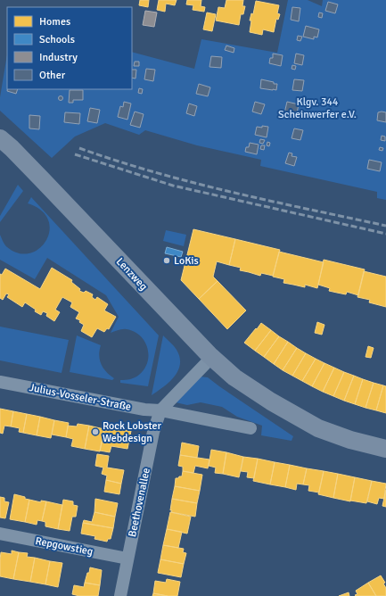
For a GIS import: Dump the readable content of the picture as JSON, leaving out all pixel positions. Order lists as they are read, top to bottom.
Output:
{
  "streets": {
    "street": [
      "Lenzweg",
      "Julius-Vosseler-Straße",
      "Beethovenallee",
      "Repgowstieg"
    ]
  },
  "crossings": [
    ["Julius-Vosseler-Straße", "Beethovenallee"],
    ["Beethovenallee", "Repgowstieg"]
  ],
  "parks": ["Klgv. 344 Scheinwerfer e.V."],
  "places": ["LoKis", "Rock Lobster Webdesign"],
  "legend": [
    "Homes",
    "Schools",
    "Industry",
    "Other"
  ]
}
